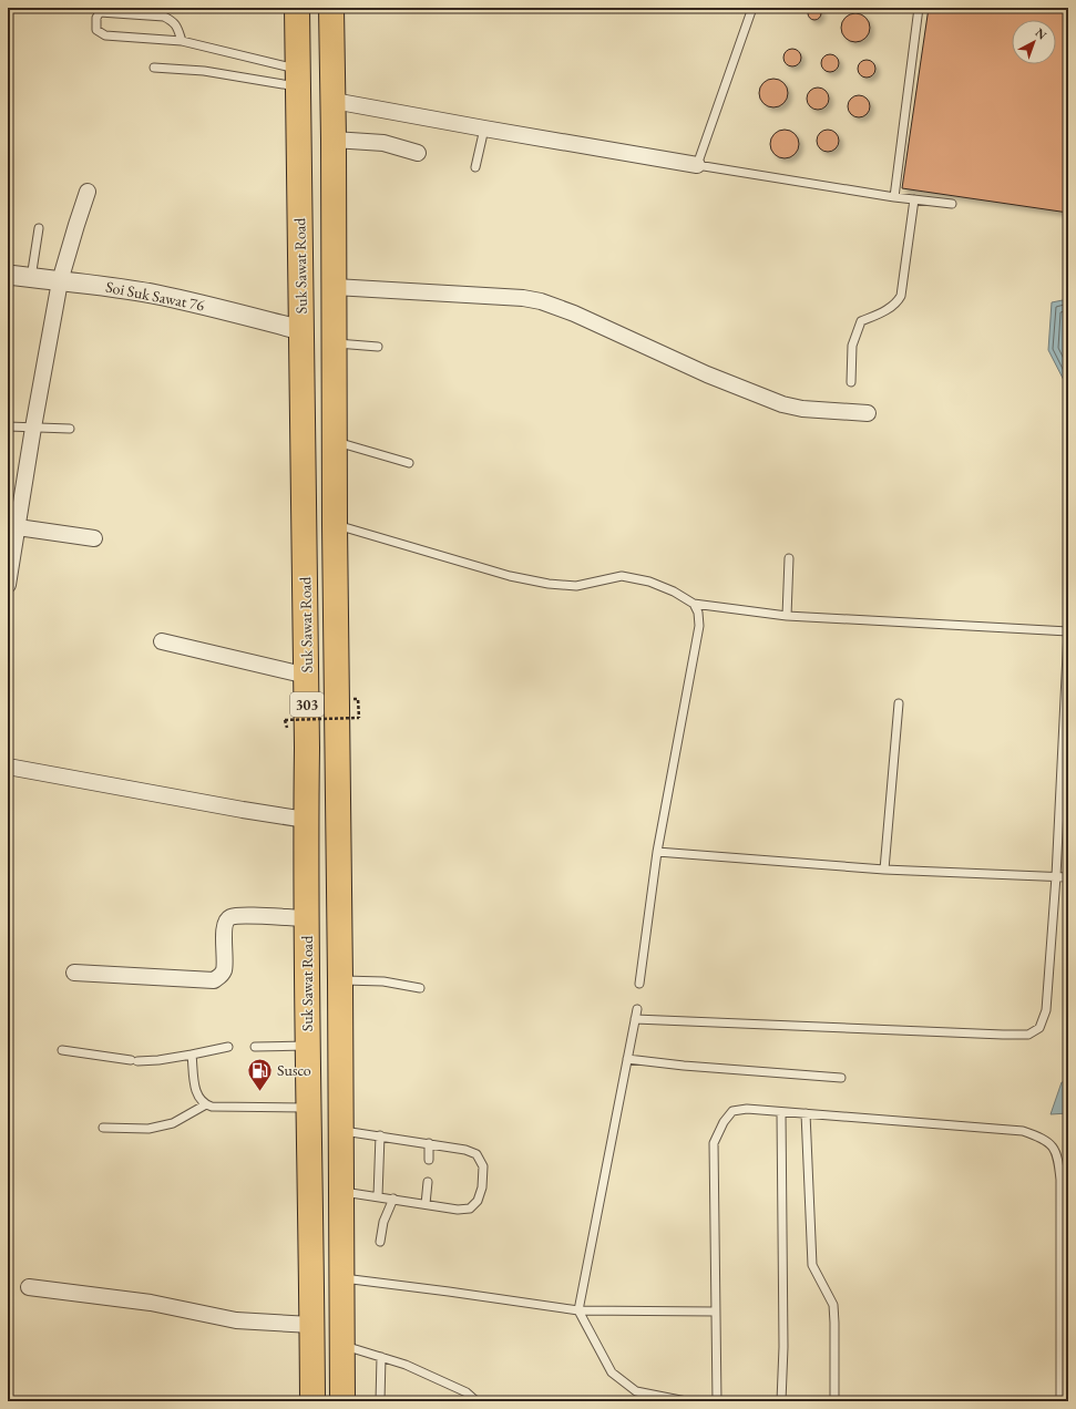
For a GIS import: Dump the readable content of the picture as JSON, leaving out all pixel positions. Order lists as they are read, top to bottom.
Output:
{
  "streets": {
    "main road": ["Suk Sawat Road", "303"],
    "street": ["Soi Suk Sawat 76"]
  },
  "crossings": [
    ["Suk Sawat Road", "Soi Suk Sawat 76"]
  ],
  "places": {
    "fuel station": ["Susco"]
  },
  "north": "top right"
}
